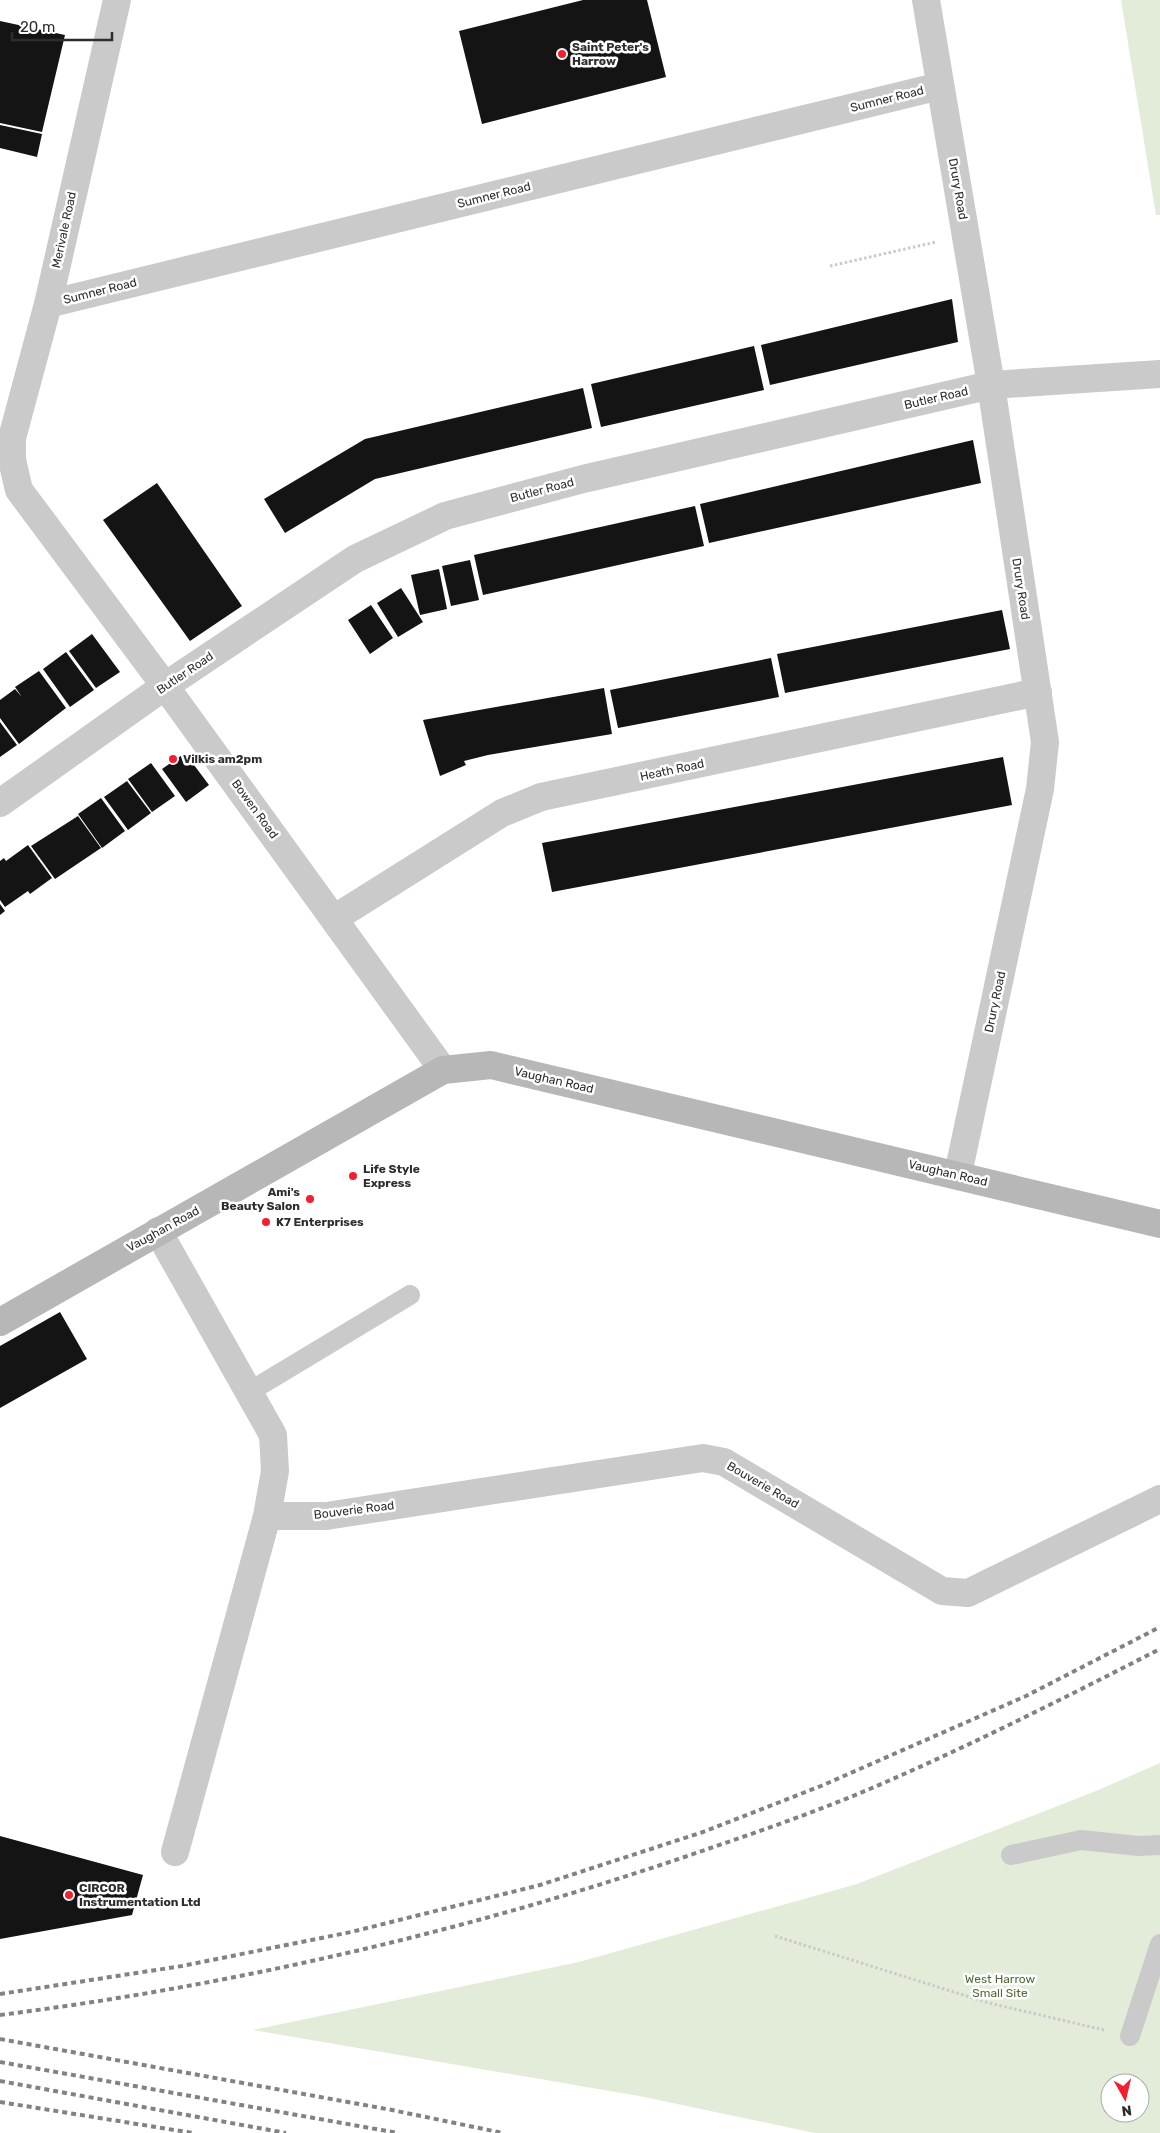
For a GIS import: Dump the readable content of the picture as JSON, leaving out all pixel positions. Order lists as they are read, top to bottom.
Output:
{
  "streets": {
    "street": [
      "Sumner Road",
      "Drury Road",
      "Merivale Road",
      "Butler Road",
      "Heath Road",
      "Bowen Road",
      "Vaughan Road",
      "Bouverie Road"
    ]
  },
  "crossings": [
    ["Sumner Road", "Drury Road"],
    ["Sumner Road", "Merivale Road"],
    ["Drury Road", "Butler Road"],
    ["Drury Road", "Heath Road"],
    ["Drury Road", "Vaughan Road"],
    ["Merivale Road", "Bowen Road"],
    ["Butler Road", "Bowen Road"],
    ["Heath Road", "Bowen Road"],
    ["Bowen Road", "Vaughan Road"]
  ],
  "parks": ["West Harrow Small Site"],
  "places": [
    "Saint Peter's Harrow",
    "Vilkis am2pm",
    "Life Style Express",
    "Ami's Beauty Salon",
    "K7 Enterprises",
    "CIRCOR Instrumentation Ltd"
  ],
  "scale_bar": "20 m",
  "north": "bottom"
}
